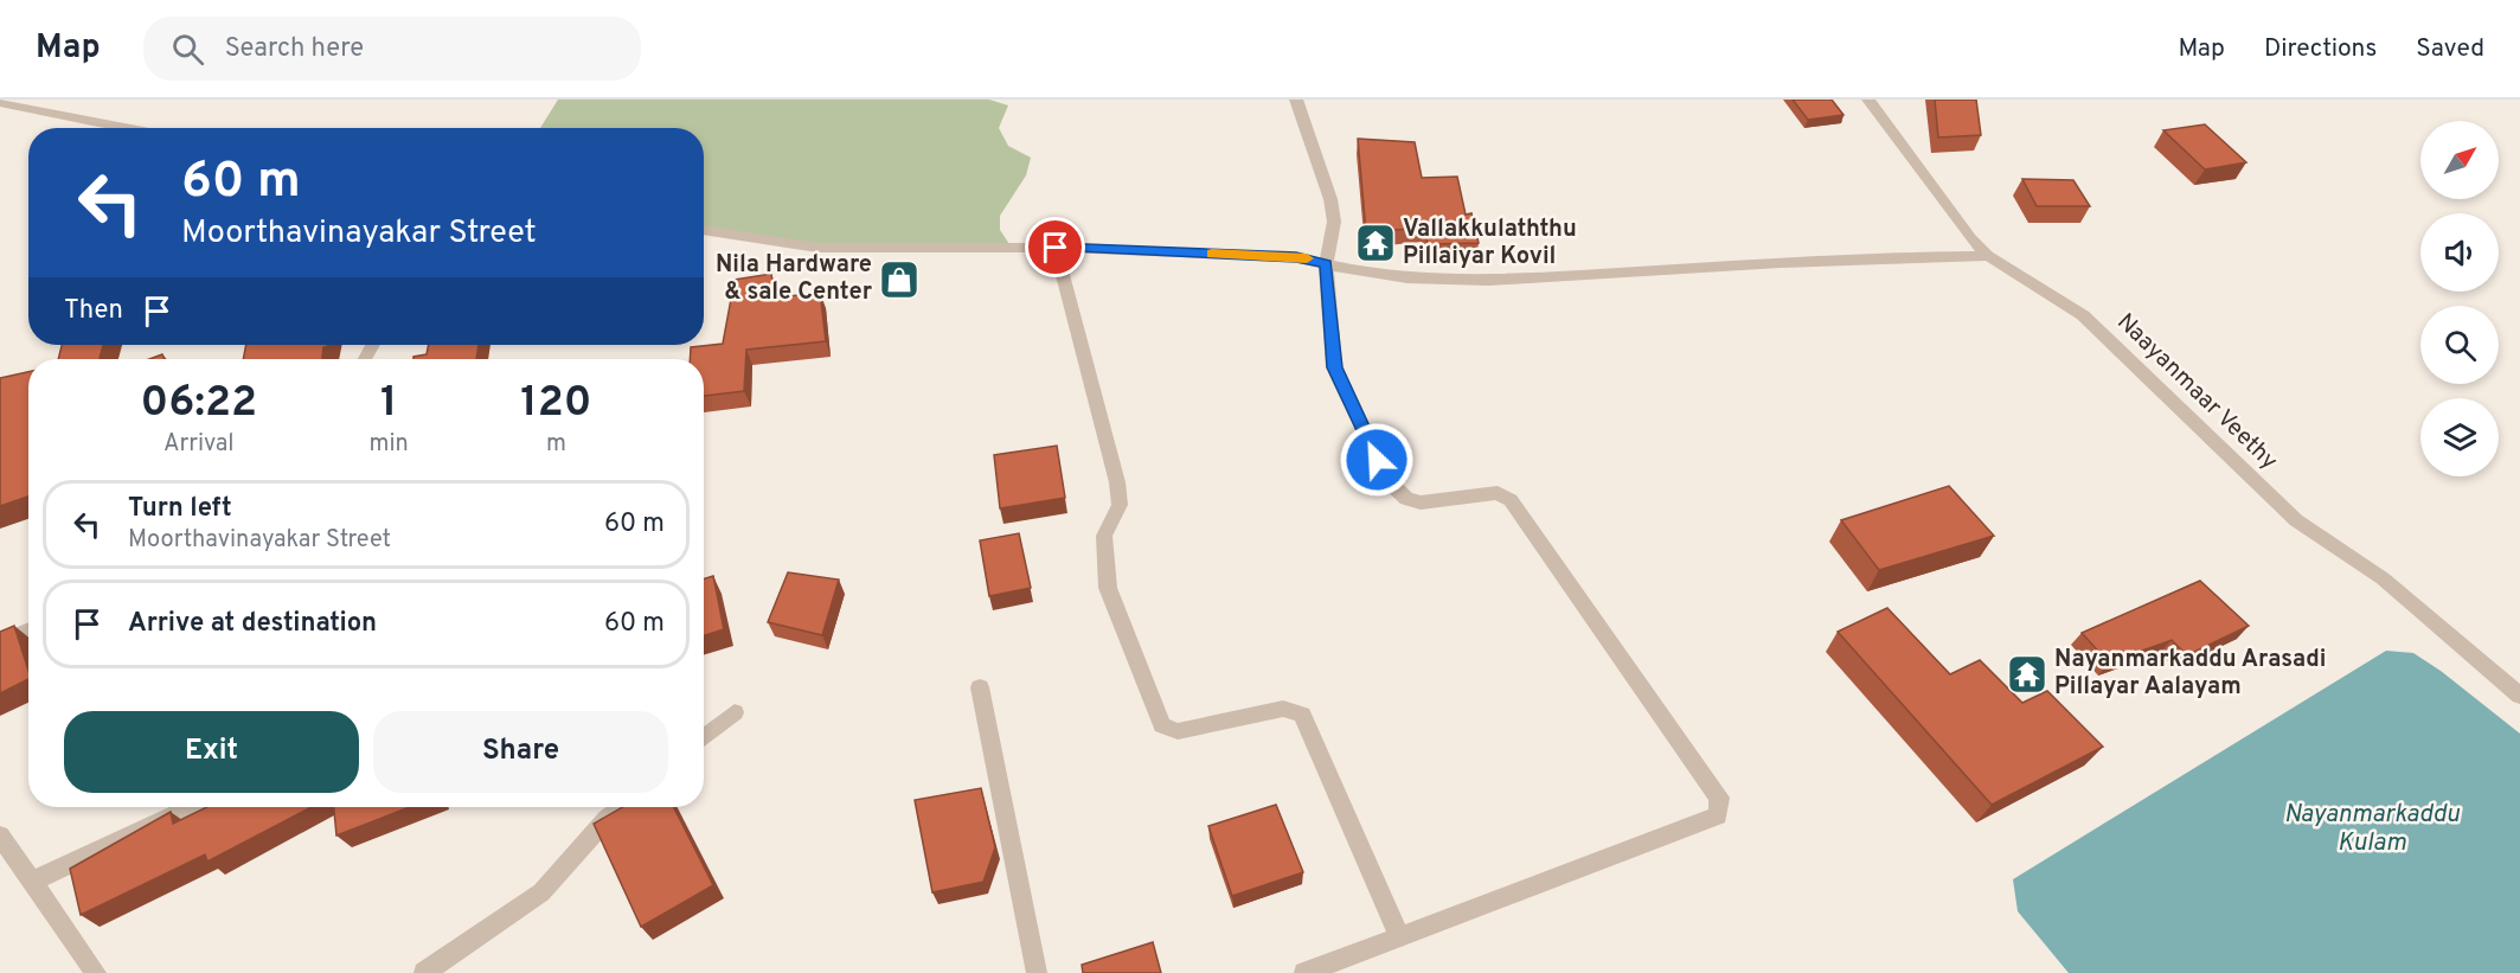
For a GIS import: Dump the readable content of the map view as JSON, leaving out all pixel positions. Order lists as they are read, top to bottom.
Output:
{
  "streets": {
    "street": ["Naayanmaar Veethy"]
  },
  "water": ["Nayanmarkaddu Kulam"],
  "places": {
    "temple": ["Vallakkulaththu Pillaiyar Kovil", "Nayanmarkaddu Arasadi Pillayar Aalayam"],
    "shop": ["Nila Hardware & sale Center"]
  },
  "north": "top right",
  "page": {
    "header": "Map",
    "search": "Search here",
    "nav": ["Map", "Directions", "Saved"],
    "turn": ["60 m", "Moorthavinayakar Street"],
    "then": "Then",
    "eta": [
      "06:22",
      "Arrival",
      "1",
      "min",
      "120",
      "m"
    ],
    "list": [
      {
        "name": "Turn left",
        "note": "Moorthavinayakar Street",
        "value": "60 m"
      },
      {
        "name": "Arrive at destination",
        "value": "60 m"
      }
    ],
    "buttons": ["Exit", "Share"]
  }
}
